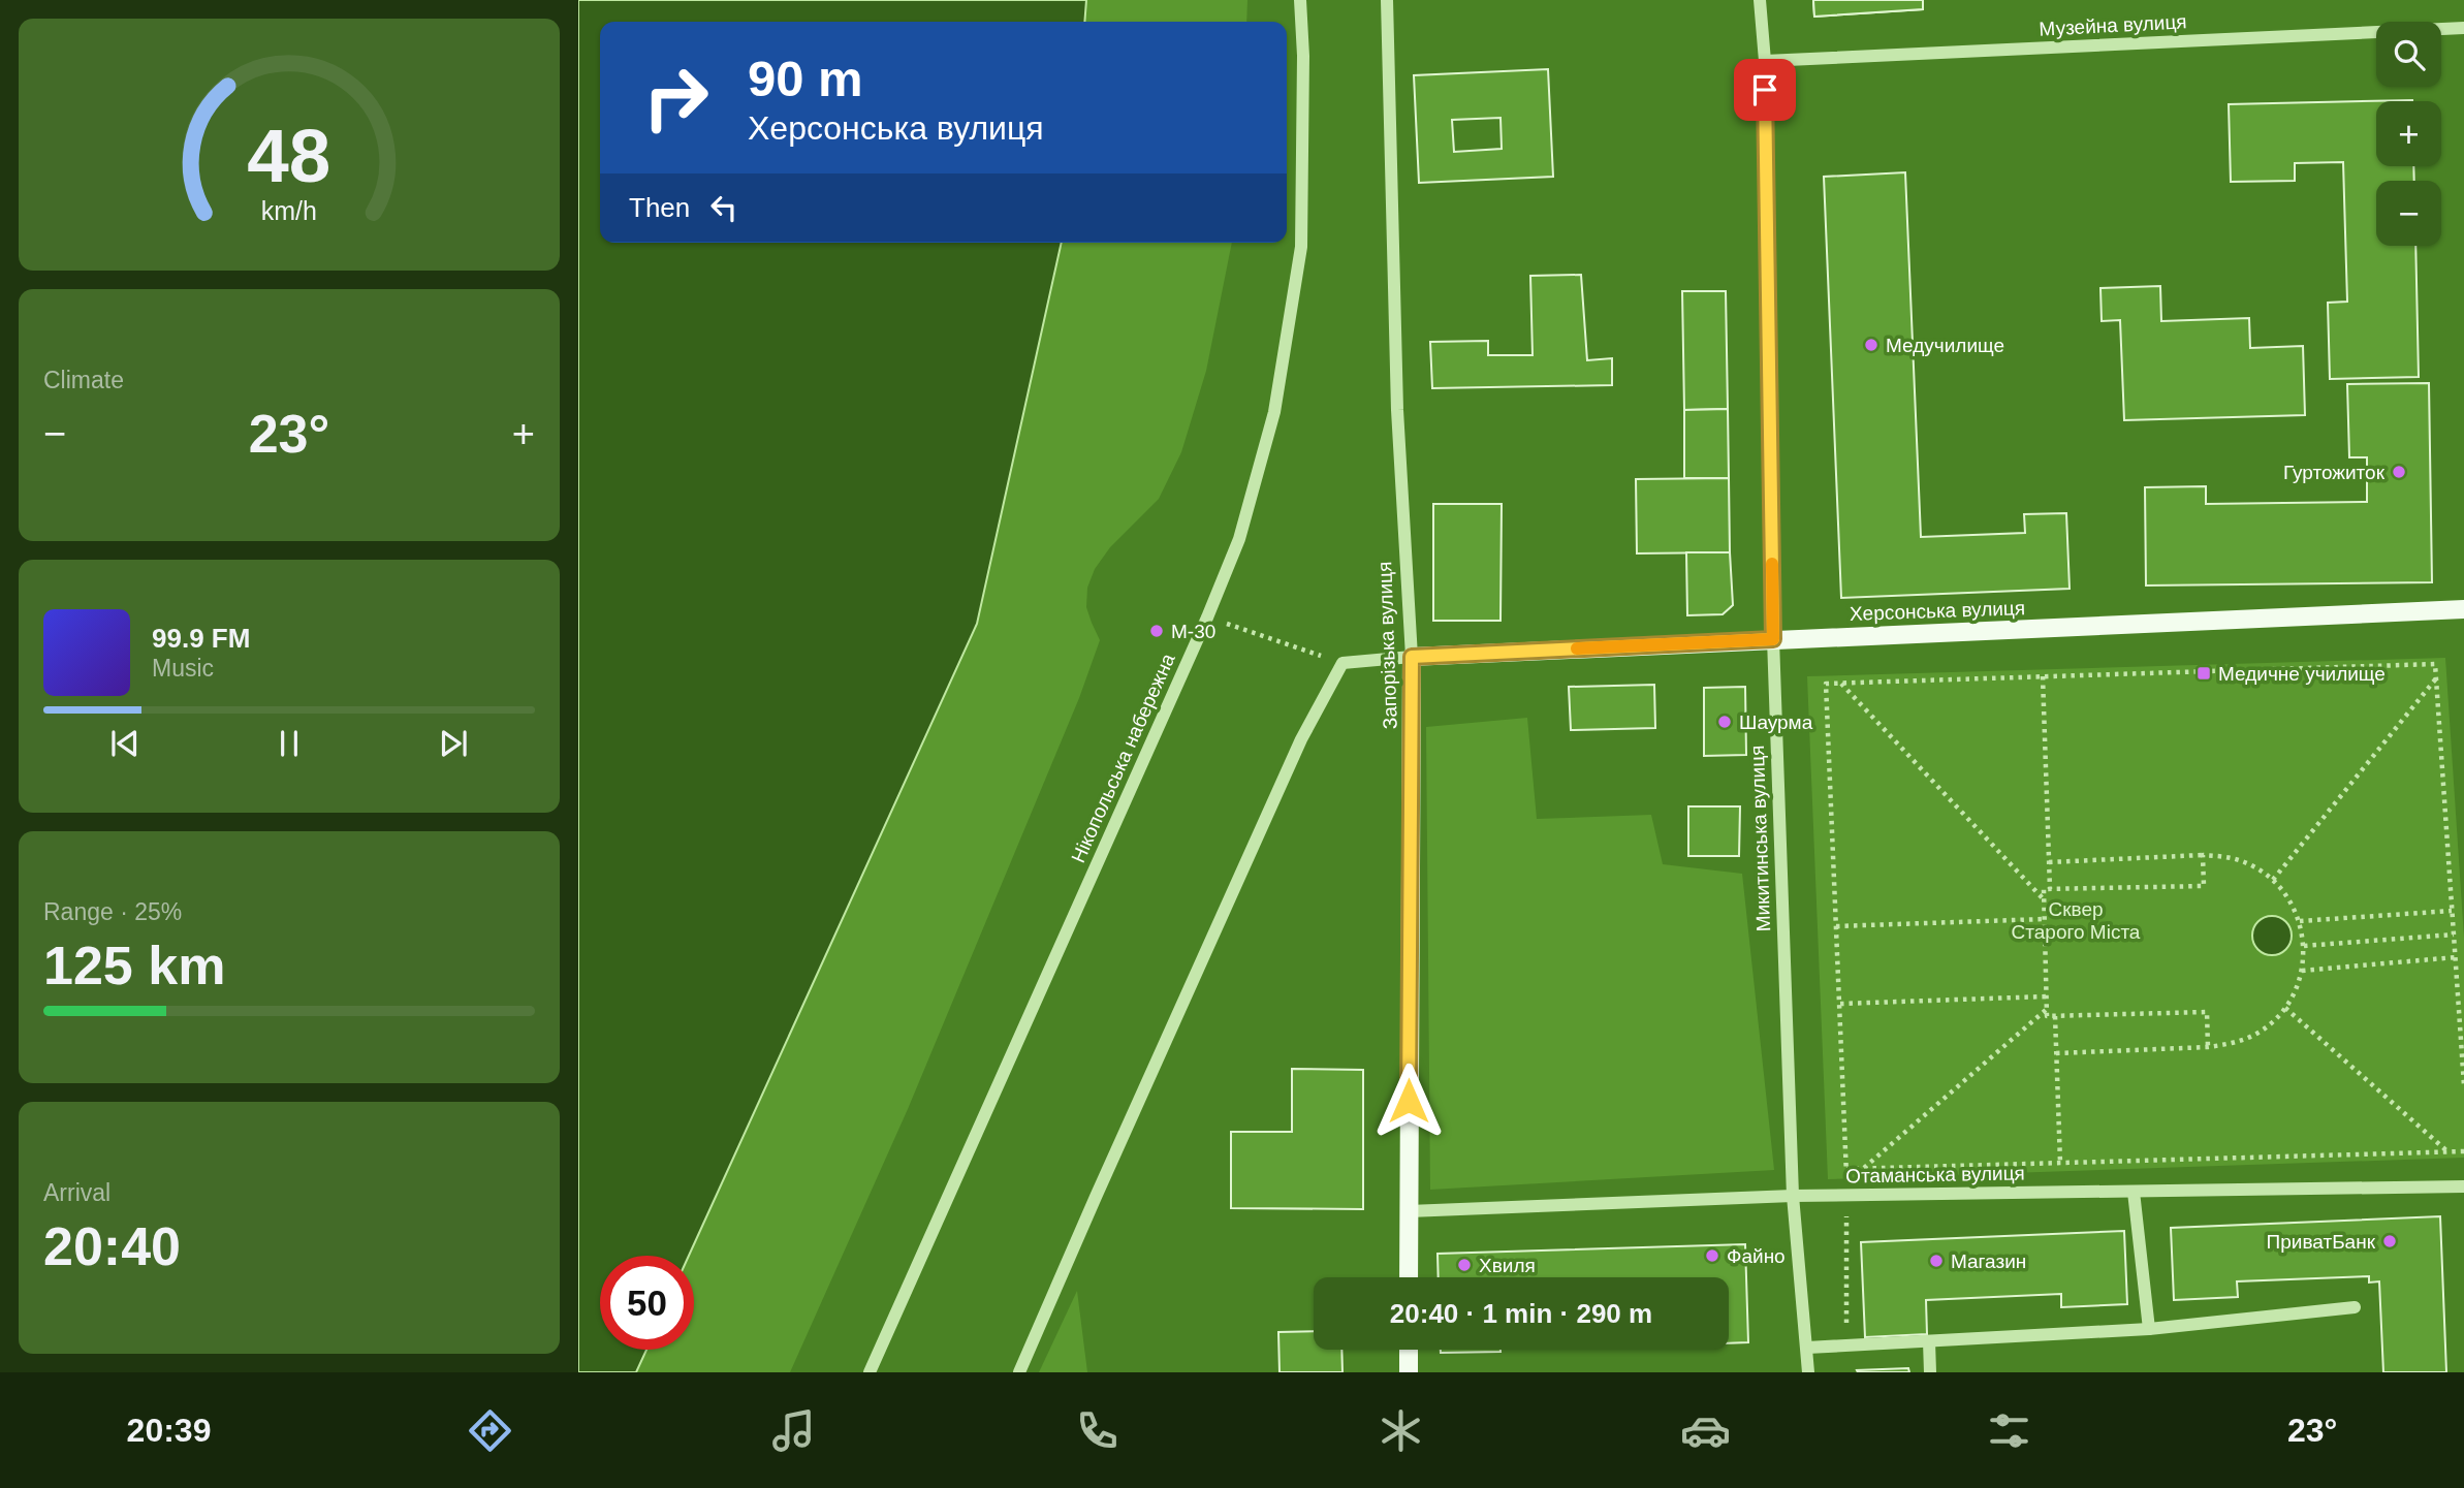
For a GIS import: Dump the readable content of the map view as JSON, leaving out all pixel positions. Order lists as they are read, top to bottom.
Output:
{
  "streets": {
    "main road": ["Херсонська вулиця", "Запорізька вулиця"],
    "street": [
      "Музейна вулиця",
      "Нікопольська набережна",
      "Микитинська вулиця",
      "Отаманська вулиця"
    ]
  },
  "crossings": [
    ["Музейна вулиця", "Микитинська вулиця"],
    ["Херсонська вулиця", "Запорізька вулиця"],
    ["Херсонська вулиця", "Микитинська вулиця"],
    ["Запорізька вулиця", "Отаманська вулиця"],
    ["Микитинська вулиця", "Отаманська вулиця"]
  ],
  "parks": ["Сквер Старого Міста"],
  "places": {
    "other": [
      "Медучилище",
      "Гуртожиток",
      "М-30",
      "Шаурма",
      "ПриватБанк",
      "Файно",
      "Магазин",
      "Хвиля"
    ],
    "transit": ["Медичне училище"]
  },
  "page": {
    "map_buttons": ["+", "−"],
    "turn": ["90 m", "Херсонська вулиця"],
    "then": "Then",
    "tile": [
      "Climate",
      ["Range · 25%", "125 km"],
      ["Arrival", "20:40"]
    ],
    "heat": ["−", "23°", "+"],
    "song": ["99.9 FM", "Music"],
    "limit": "50",
    "trip": "20:40 · 1 min · 290 m",
    "tabs": ["20:39", "23°"],
    "gauge": ["48", "km/h"]
  }
}
